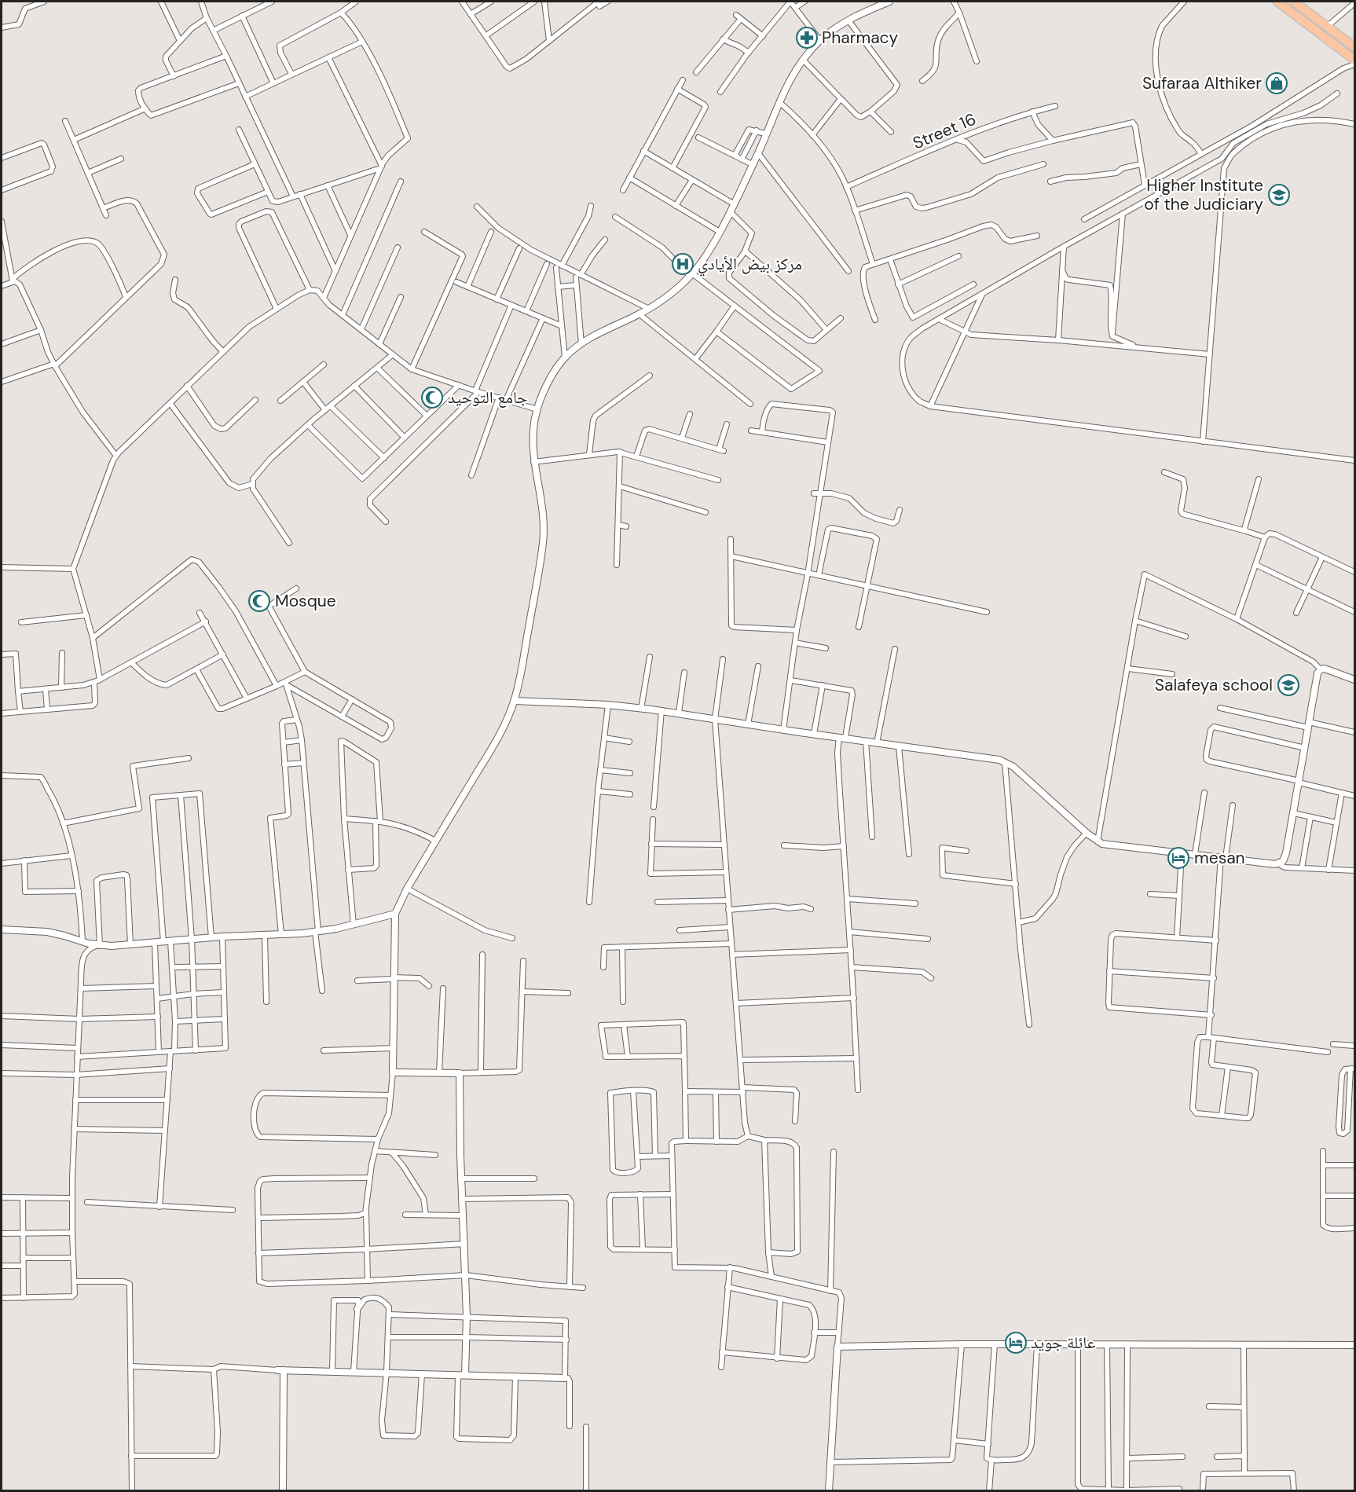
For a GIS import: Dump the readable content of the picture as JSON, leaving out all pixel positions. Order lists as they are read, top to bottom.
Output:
{
  "streets": {
    "street": ["Street 16"]
  },
  "places": {
    "pharmacy": ["Pharmacy"],
    "shop": ["Sufaraa Althiker"],
    "school or university": ["Higher Institute of the Judiciary", "Salafeya school"],
    "hospital": ["مركز بيض الأيادي"],
    "mosque": ["جامع التوحيد", "Mosque"],
    "hotel": ["mesan", "عائلة جويد"]
  }
}
